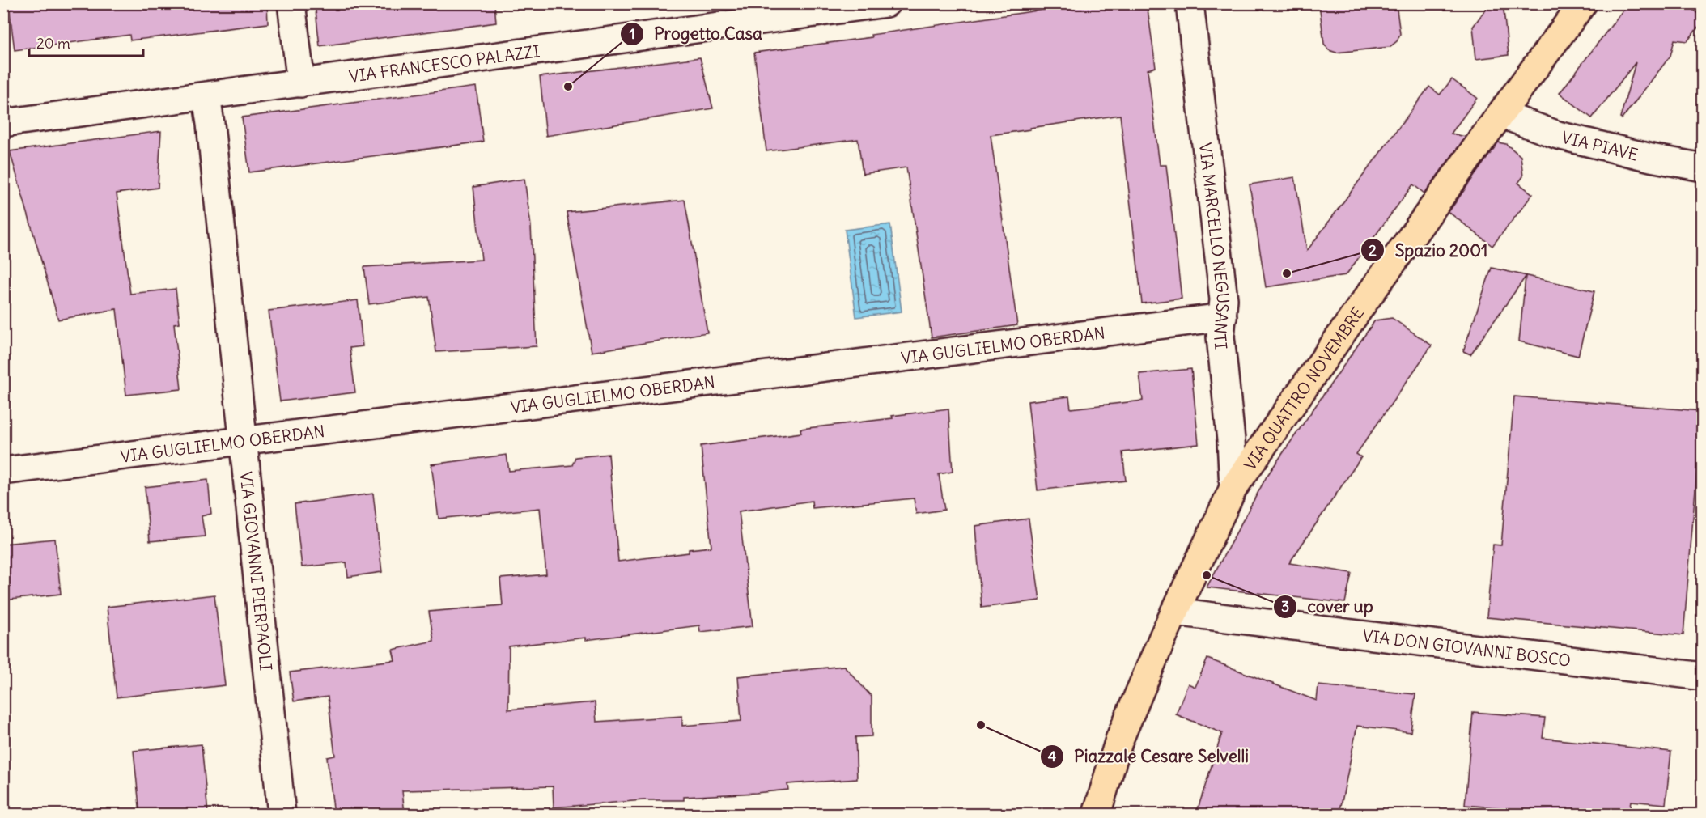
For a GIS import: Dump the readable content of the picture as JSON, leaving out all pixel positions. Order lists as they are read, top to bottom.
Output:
{
  "streets": {
    "main road": ["VIA QUATTRO NOVEMBRE"],
    "street": [
      "VIA FRANCESCO PALAZZI",
      "VIA PIAVE",
      "VIA MARCELLO NEGUSANTI",
      "VIA GUGLIELMO OBERDAN",
      "VIA GIOVANNI PIERPAOLI",
      "VIA DON GIOVANNI BOSCO"
    ]
  },
  "crossings": [
    ["VIA FRANCESCO PALAZZI", "VIA GIOVANNI PIERPAOLI"],
    ["VIA PIAVE", "VIA QUATTRO NOVEMBRE"],
    ["VIA MARCELLO NEGUSANTI", "VIA GUGLIELMO OBERDAN"],
    ["VIA MARCELLO NEGUSANTI", "VIA QUATTRO NOVEMBRE"],
    ["VIA GUGLIELMO OBERDAN", "VIA GIOVANNI PIERPAOLI"],
    ["VIA QUATTRO NOVEMBRE", "VIA DON GIOVANNI BOSCO"]
  ],
  "places": [
    "Progetto Casa",
    "Spazio 2001",
    "cover up",
    "Piazzale Cesare Selvelli"
  ],
  "scale_bar": "20 m"
}
